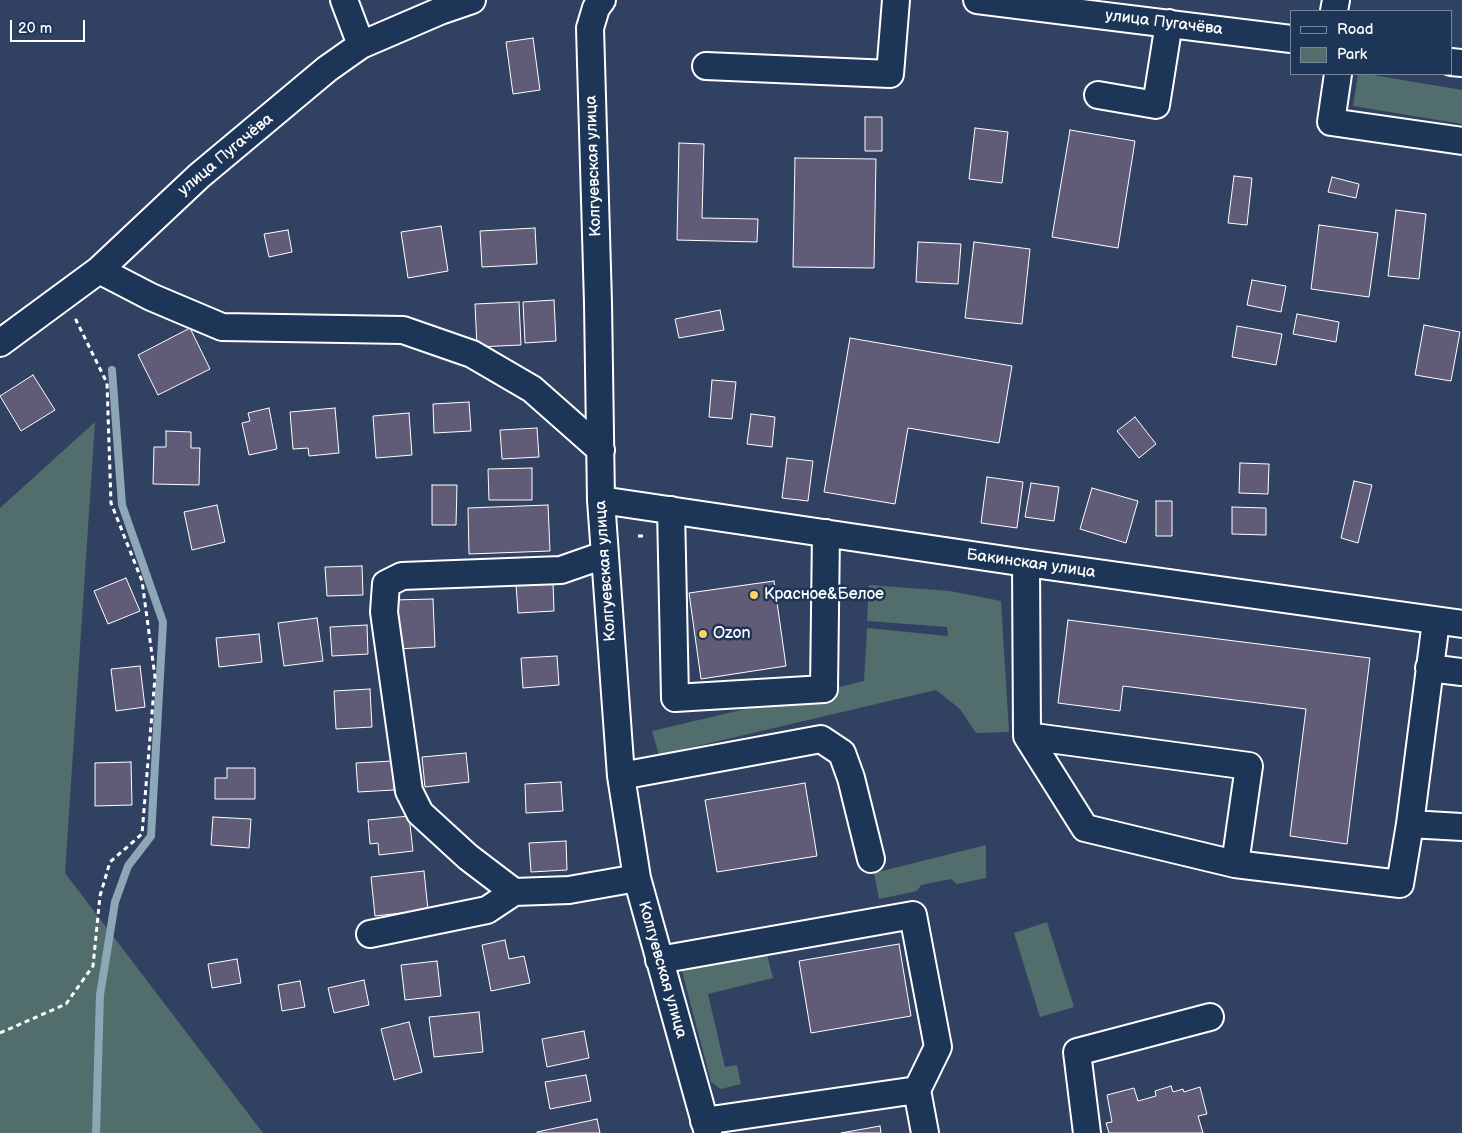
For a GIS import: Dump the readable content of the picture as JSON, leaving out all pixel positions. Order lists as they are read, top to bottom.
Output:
{
  "streets": {
    "street": ["улица Пугачёва", "Колгуевская улица", "Бакинская улица"]
  },
  "crossings": [
    ["Колгуевская улица", "Бакинская улица"]
  ],
  "places": ["Красное&Белое", "Ozon"],
  "legend": ["Road", "Park"],
  "scale_bar": "20 m"
}
